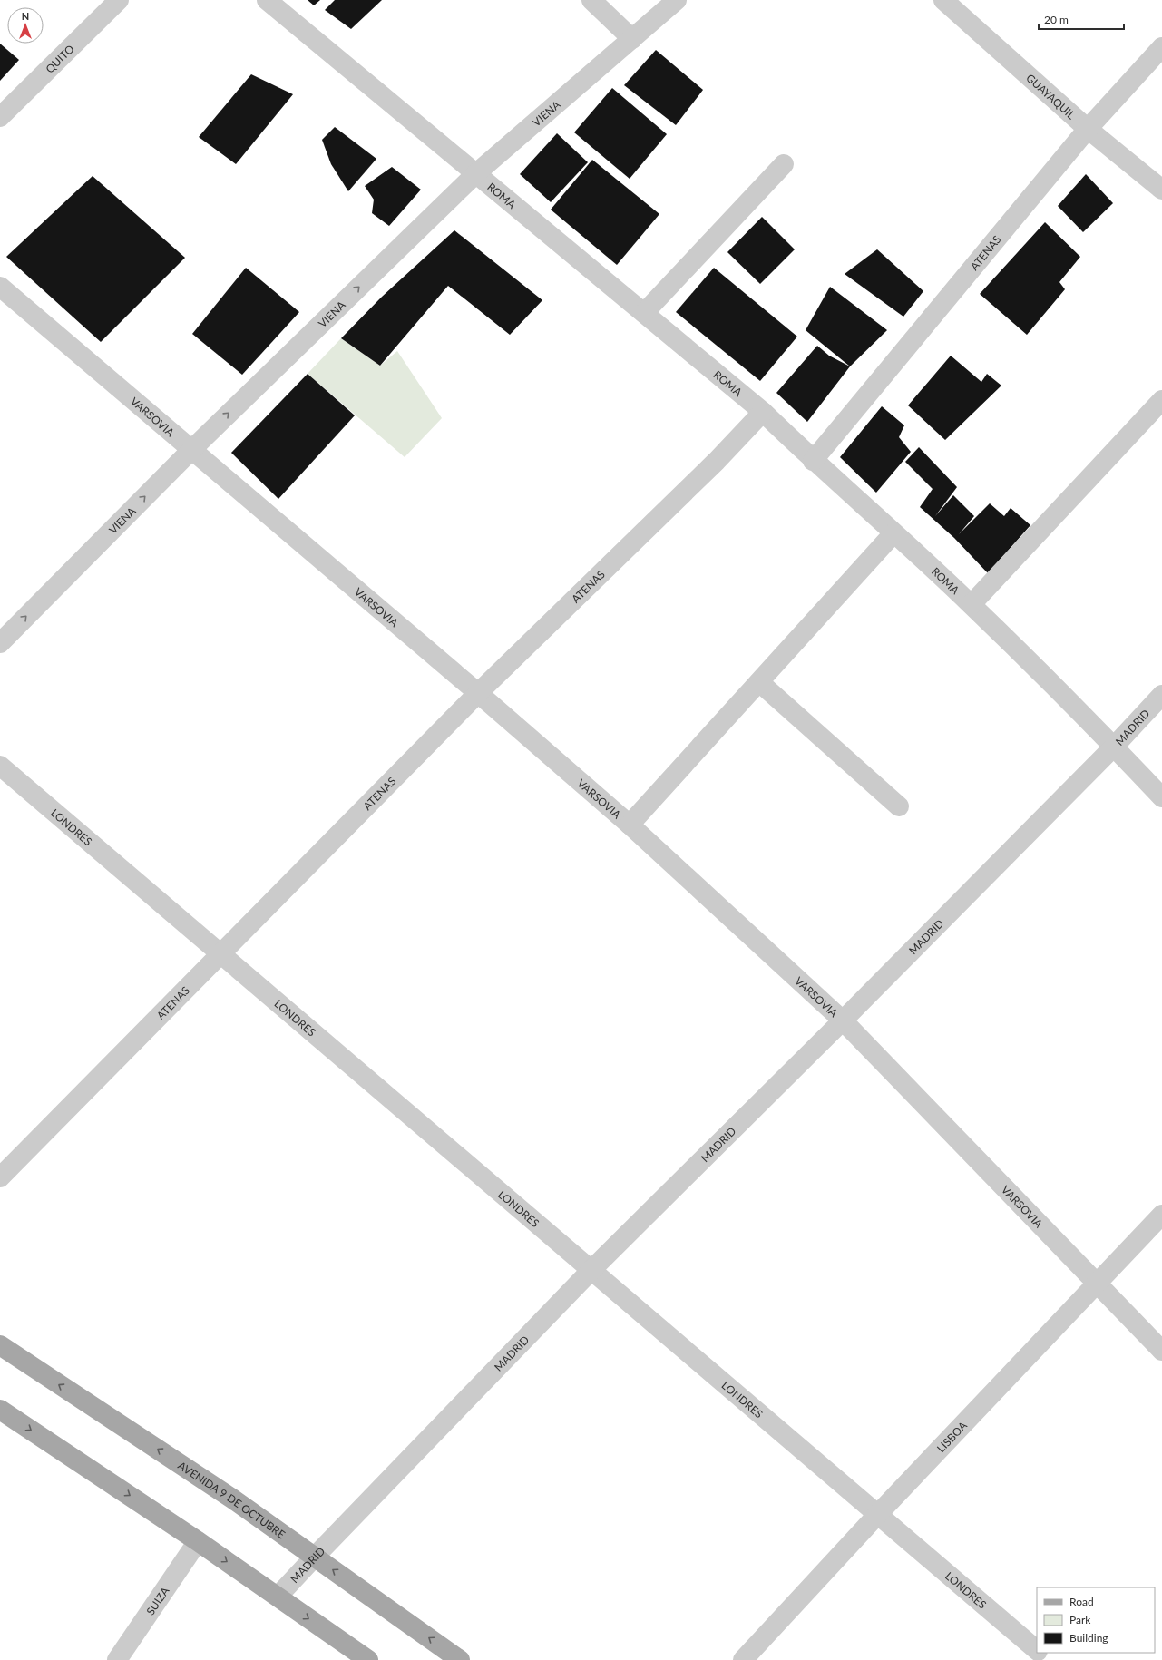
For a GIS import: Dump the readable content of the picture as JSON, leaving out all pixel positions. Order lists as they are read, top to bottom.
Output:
{
  "streets": {
    "main road": ["AVENIDA 9 DE OCTUBRE"],
    "street": [
      "QUITO",
      "GUAYAQUIL",
      "VIENA",
      "ROMA",
      "ATENAS",
      "VARSOVIA",
      "MADRID",
      "LONDRES",
      "LISBOA",
      "SUIZA"
    ]
  },
  "crossings": [
    ["GUAYAQUIL", "ATENAS"],
    ["VIENA", "ROMA"],
    ["VIENA", "VARSOVIA"],
    ["ROMA", "ATENAS"],
    ["ROMA", "MADRID"],
    ["ATENAS", "VARSOVIA"],
    ["ATENAS", "LONDRES"],
    ["VARSOVIA", "MADRID"],
    ["VARSOVIA", "LISBOA"],
    ["MADRID", "LONDRES"],
    ["MADRID", "AVENIDA 9 DE OCTUBRE"],
    ["LONDRES", "LISBOA"]
  ],
  "one_way": ["VIENA"],
  "legend": ["Road", "Park", "Building"],
  "scale_bar": "20 m",
  "north": "top"
}
